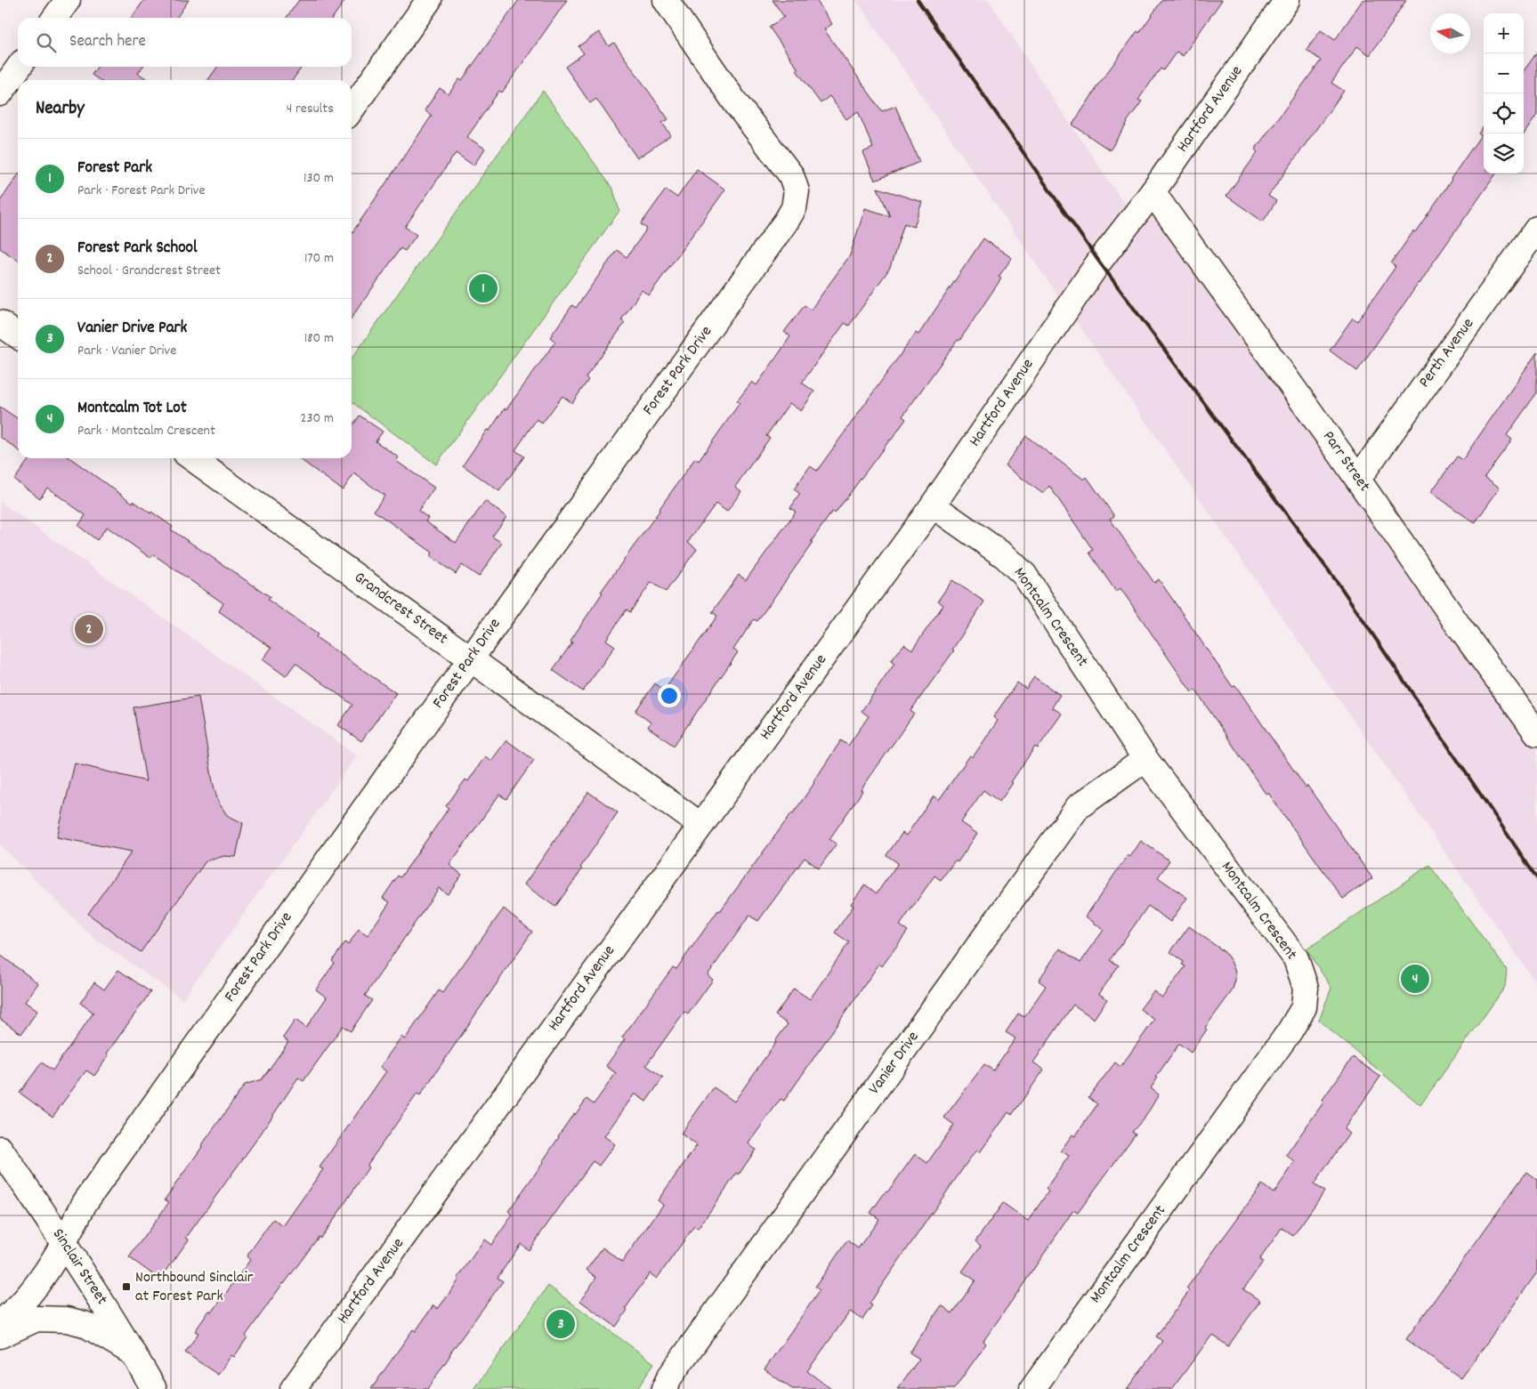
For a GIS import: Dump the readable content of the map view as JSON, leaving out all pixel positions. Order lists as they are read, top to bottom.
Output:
{
  "streets": {
    "street": [
      "Hartford Avenue",
      "Perth Avenue",
      "Forest Park Drive",
      "Parr Street",
      "Grandcrest Street",
      "Montcalm Crescent",
      "Vanier Drive",
      "Sinclair Street"
    ]
  },
  "crossings": [
    ["Hartford Avenue", "Parr Street"],
    ["Hartford Avenue", "Grandcrest Street"],
    ["Hartford Avenue", "Montcalm Crescent"],
    ["Perth Avenue", "Parr Street"],
    ["Forest Park Drive", "Grandcrest Street"],
    ["Forest Park Drive", "Sinclair Street"],
    ["Montcalm Crescent", "Vanier Drive"]
  ],
  "places": {
    "transit": ["Northbound Sinclair at Forest Park"]
  },
  "north": "left",
  "page": {
    "map_buttons": ["+", "−"],
    "search": "Search here",
    "heading": ["Nearby", "4 results"],
    "list": [
      {
        "mark": "1",
        "name": "Forest Park",
        "note": "Park · Forest Park Drive",
        "value": "130 m"
      },
      {
        "mark": "2",
        "name": "Forest Park School",
        "note": "School · Grandcrest Street",
        "value": "170 m"
      },
      {
        "mark": "3",
        "name": "Vanier Drive Park",
        "note": "Park · Vanier Drive",
        "value": "180 m"
      },
      {
        "mark": "4",
        "name": "Montcalm Tot Lot",
        "note": "Park · Montcalm Crescent",
        "value": "230 m"
      }
    ],
    "pins": [
      "1",
      "2",
      "4",
      "3"
    ]
  }
}
